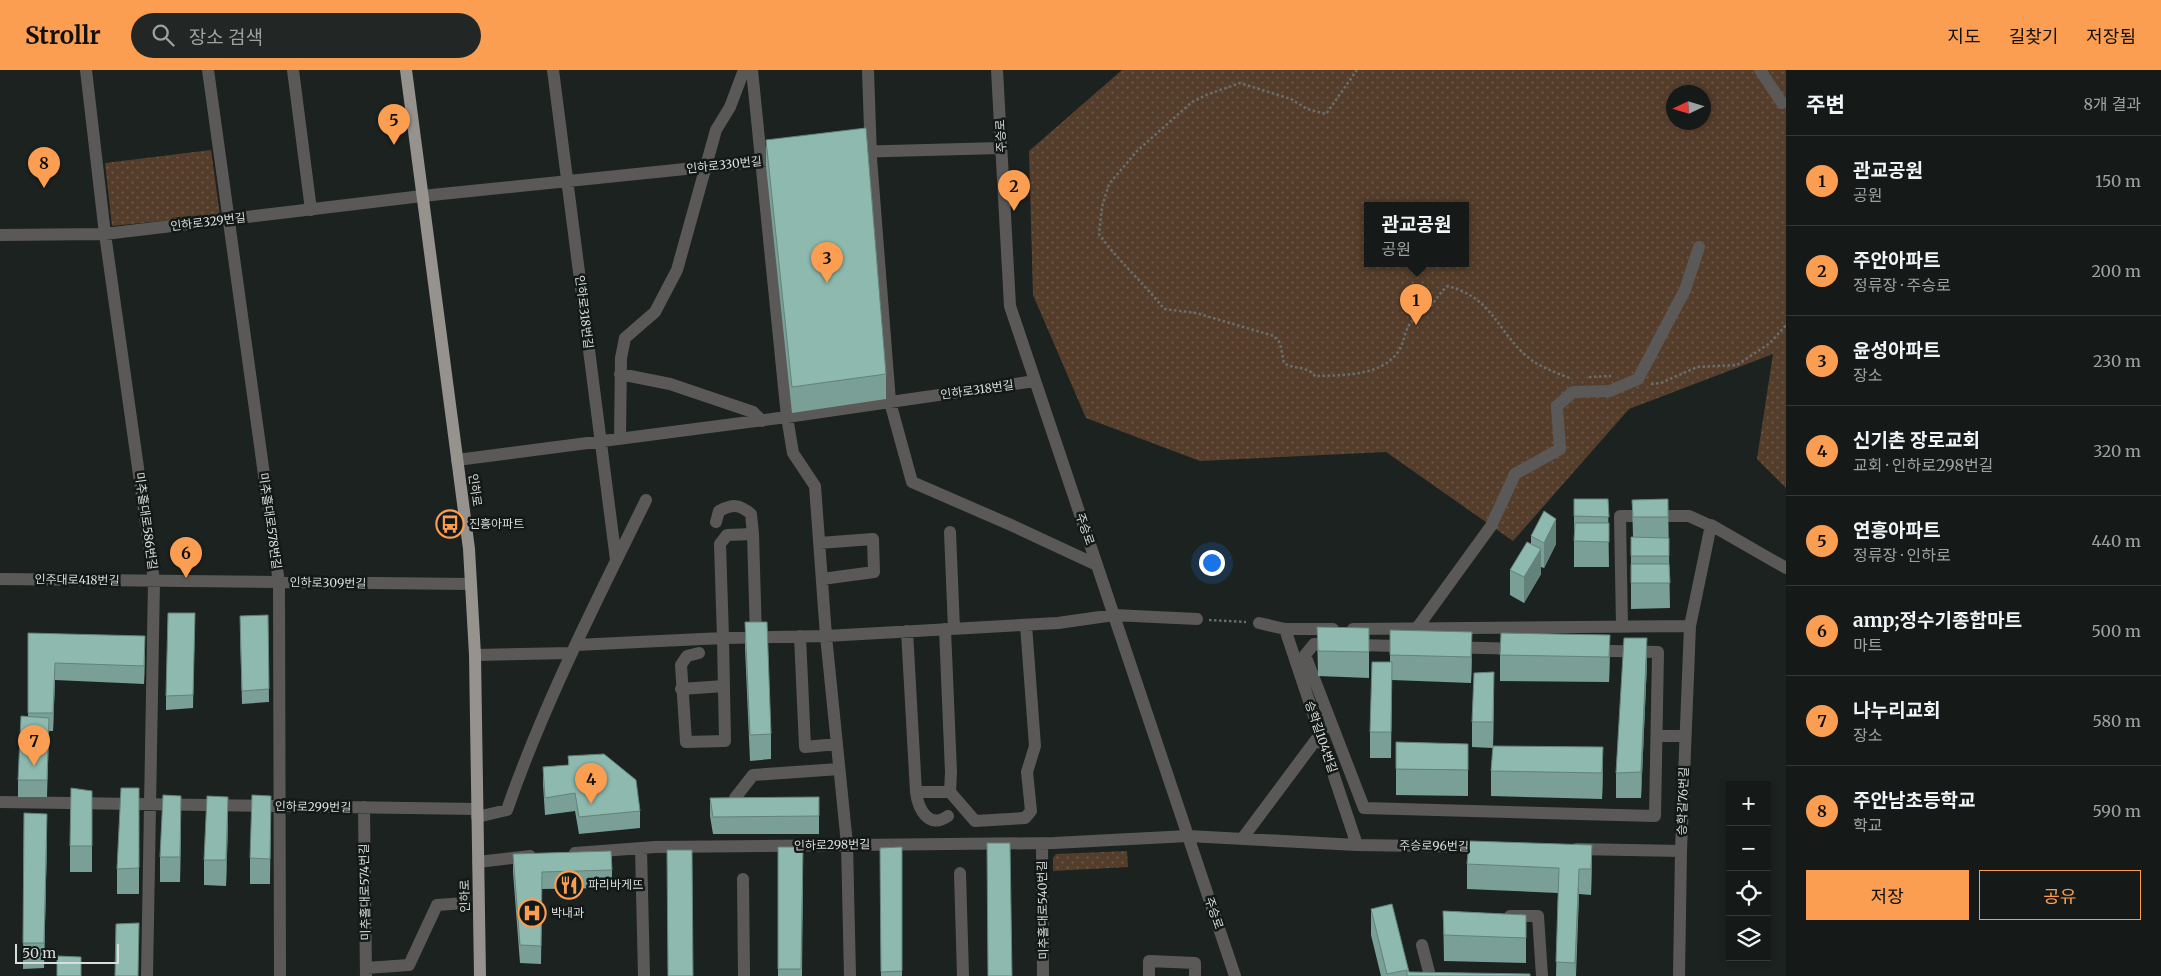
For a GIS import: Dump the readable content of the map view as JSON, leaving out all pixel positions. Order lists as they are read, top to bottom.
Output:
{
  "streets": {
    "main road": ["인하로"],
    "street": [
      "주승로",
      "인하로330번길",
      "인하로329번길",
      "인하로318번길",
      "미추홀대로586번길",
      "미추홀대로578번길",
      "인주대로418번길",
      "인하로309번길",
      "승학길104번길",
      "승학길76번길",
      "인하로299번길",
      "인하로298번길",
      "주승로96번길",
      "미추홀대로574번길",
      "미추홀대로540번길"
    ]
  },
  "crossings": [
    ["주승로", "인하로318번길"],
    ["주승로", "인하로298번길"],
    ["주승로", "주승로96번길"],
    ["인하로330번길", "인하로329번길"],
    ["인하로330번길", "인하로318번길"],
    ["인하로330번길", "인하로"],
    ["인하로329번길", "인하로"],
    ["인하로329번길", "미추홀대로586번길"],
    ["인하로329번길", "미추홀대로578번길"],
    ["인하로318번길", "인하로"],
    ["인하로", "인하로309번길"],
    ["인하로", "인하로299번길"],
    ["미추홀대로586번길", "인주대로418번길"],
    ["미추홀대로586번길", "인하로309번길"],
    ["미추홀대로586번길", "인하로299번길"],
    ["미추홀대로578번길", "인하로309번길"],
    ["미추홀대로578번길", "인하로299번길"],
    ["인주대로418번길", "인하로309번길"],
    ["승학길104번길", "주승로96번길"],
    ["인하로299번길", "미추홀대로574번길"],
    ["인하로298번길", "주승로96번길"],
    ["인하로298번길", "미추홀대로540번길"]
  ],
  "places": {
    "bus stop": ["진흥아파트"],
    "restaurant": ["파리바게뜨"],
    "hospital": ["박내과"]
  },
  "scale_bar": "50 m",
  "north": "left",
  "page": {
    "header": "Strollr",
    "search": "장소 검색",
    "nav": ["지도", "길찾기", "저장됨"],
    "heading": ["주변", "8개 결과"],
    "pins": [
      "5",
      "8",
      "2",
      "3",
      "1",
      "6",
      "7",
      "4"
    ],
    "list": [
      {
        "mark": "1",
        "name": "관교공원",
        "note": "공원",
        "value": "150 m"
      },
      {
        "mark": "2",
        "name": "주안아파트",
        "note": "정류장 · 주승로",
        "value": "200 m"
      },
      {
        "mark": "3",
        "name": "윤성아파트",
        "note": "장소",
        "value": "230 m"
      },
      {
        "mark": "4",
        "name": "신기촌 장로교회",
        "note": "교회 · 인하로298번길",
        "value": "320 m"
      },
      {
        "mark": "5",
        "name": "연흥아파트",
        "note": "정류장 · 인하로",
        "value": "440 m"
      },
      {
        "mark": "6",
        "name": "amp;정수기종합마트",
        "note": "마트",
        "value": "500 m"
      },
      {
        "mark": "7",
        "name": "나누리교회",
        "note": "장소",
        "value": "580 m"
      },
      {
        "mark": "8",
        "name": "주안남초등학교",
        "note": "학교",
        "value": "590 m"
      }
    ],
    "popup": ["관교공원", "공원"],
    "map_buttons": ["+", "−"],
    "buttons": ["저장", "공유"],
    "scale": "50 m"
  }
}
